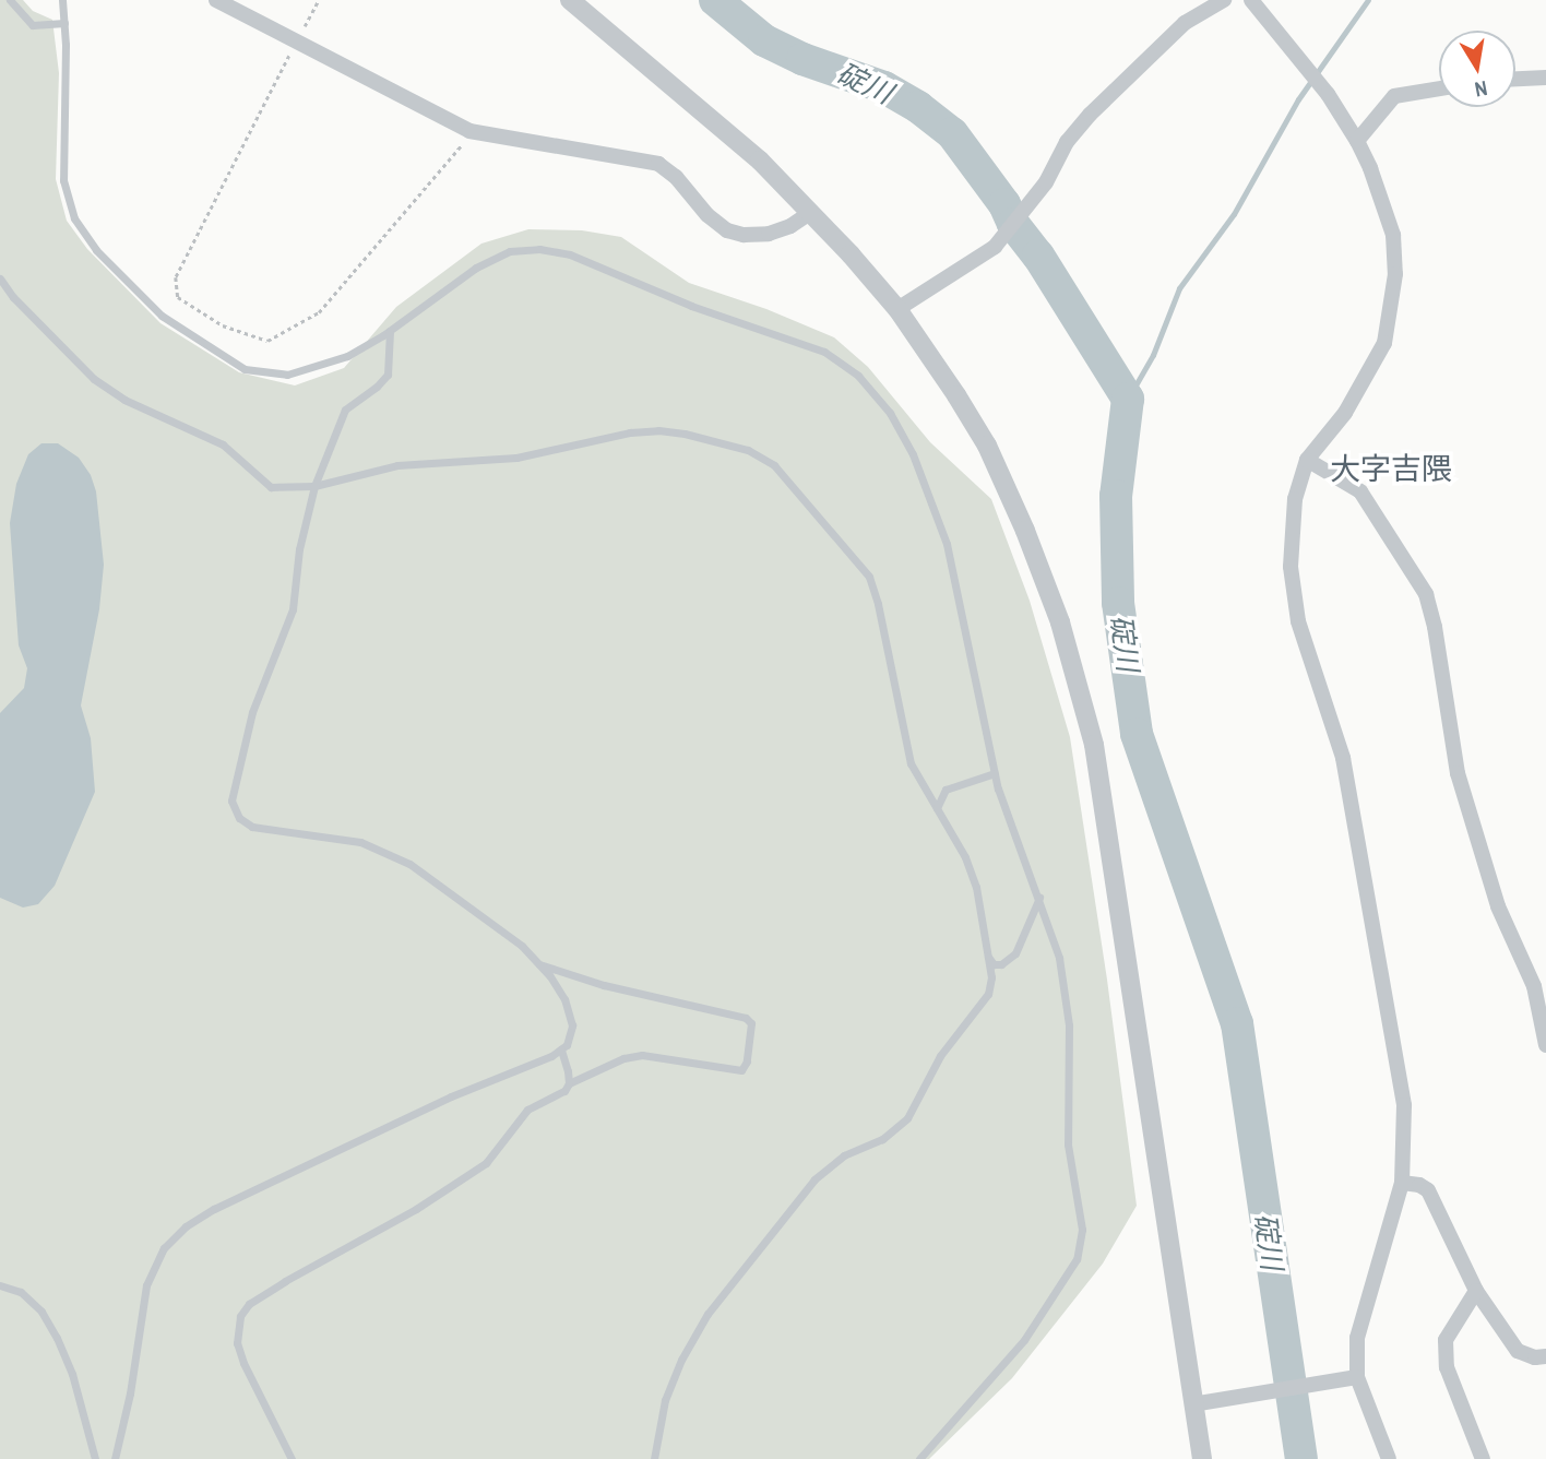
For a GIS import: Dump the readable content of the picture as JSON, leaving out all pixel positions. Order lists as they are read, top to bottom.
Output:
{
  "districts": ["大字吉隈"],
  "water": ["碇川"],
  "north": "bottom"
}
